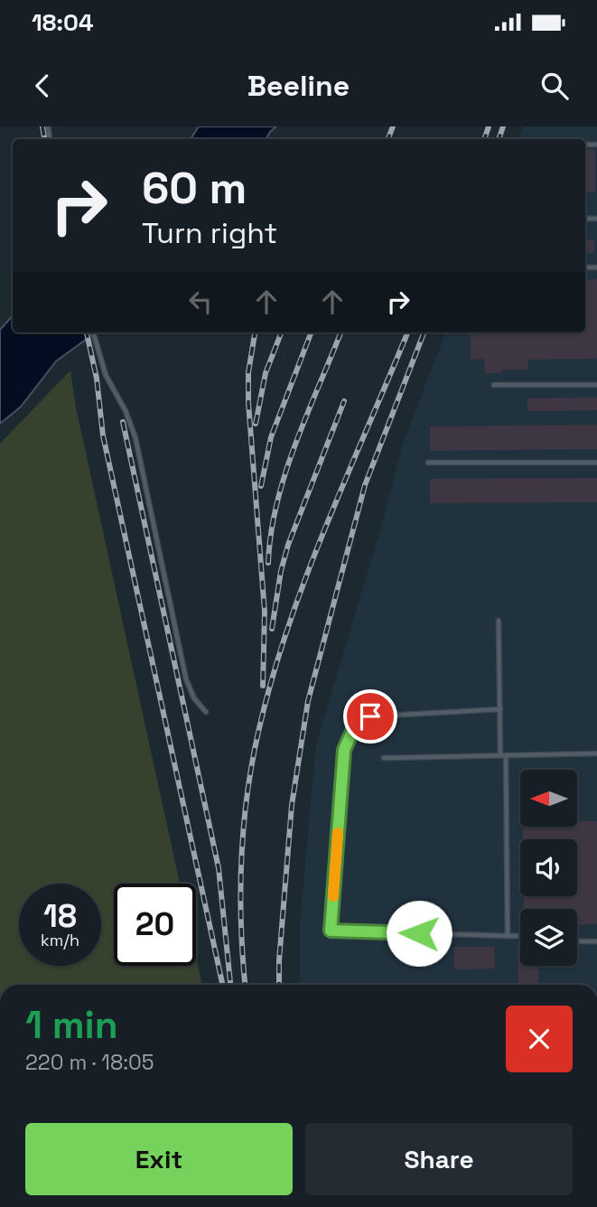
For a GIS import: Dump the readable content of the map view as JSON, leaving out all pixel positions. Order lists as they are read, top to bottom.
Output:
{
  "north": "left",
  "page": {
    "status": "18:04",
    "header": "Beeline",
    "turn": ["60 m", "Turn right"],
    "speed": "18 km/h",
    "limit": "20",
    "heading": ["1 min", "220 m · 18:05"],
    "buttons": ["Exit", "Share"]
  }
}
